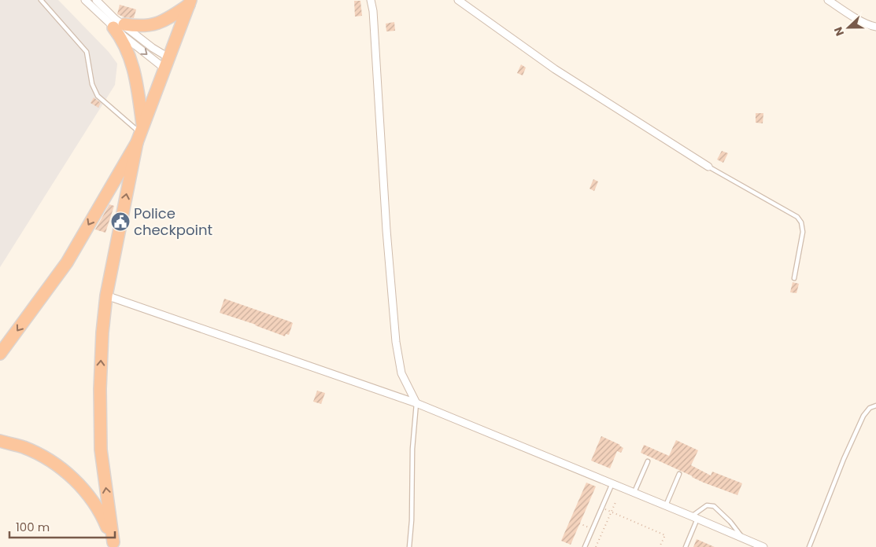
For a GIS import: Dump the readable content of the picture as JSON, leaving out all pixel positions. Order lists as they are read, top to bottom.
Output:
{
  "places": {
    "public building": ["Police checkpoint"]
  },
  "scale_bar": "100 m",
  "north": "left"
}
